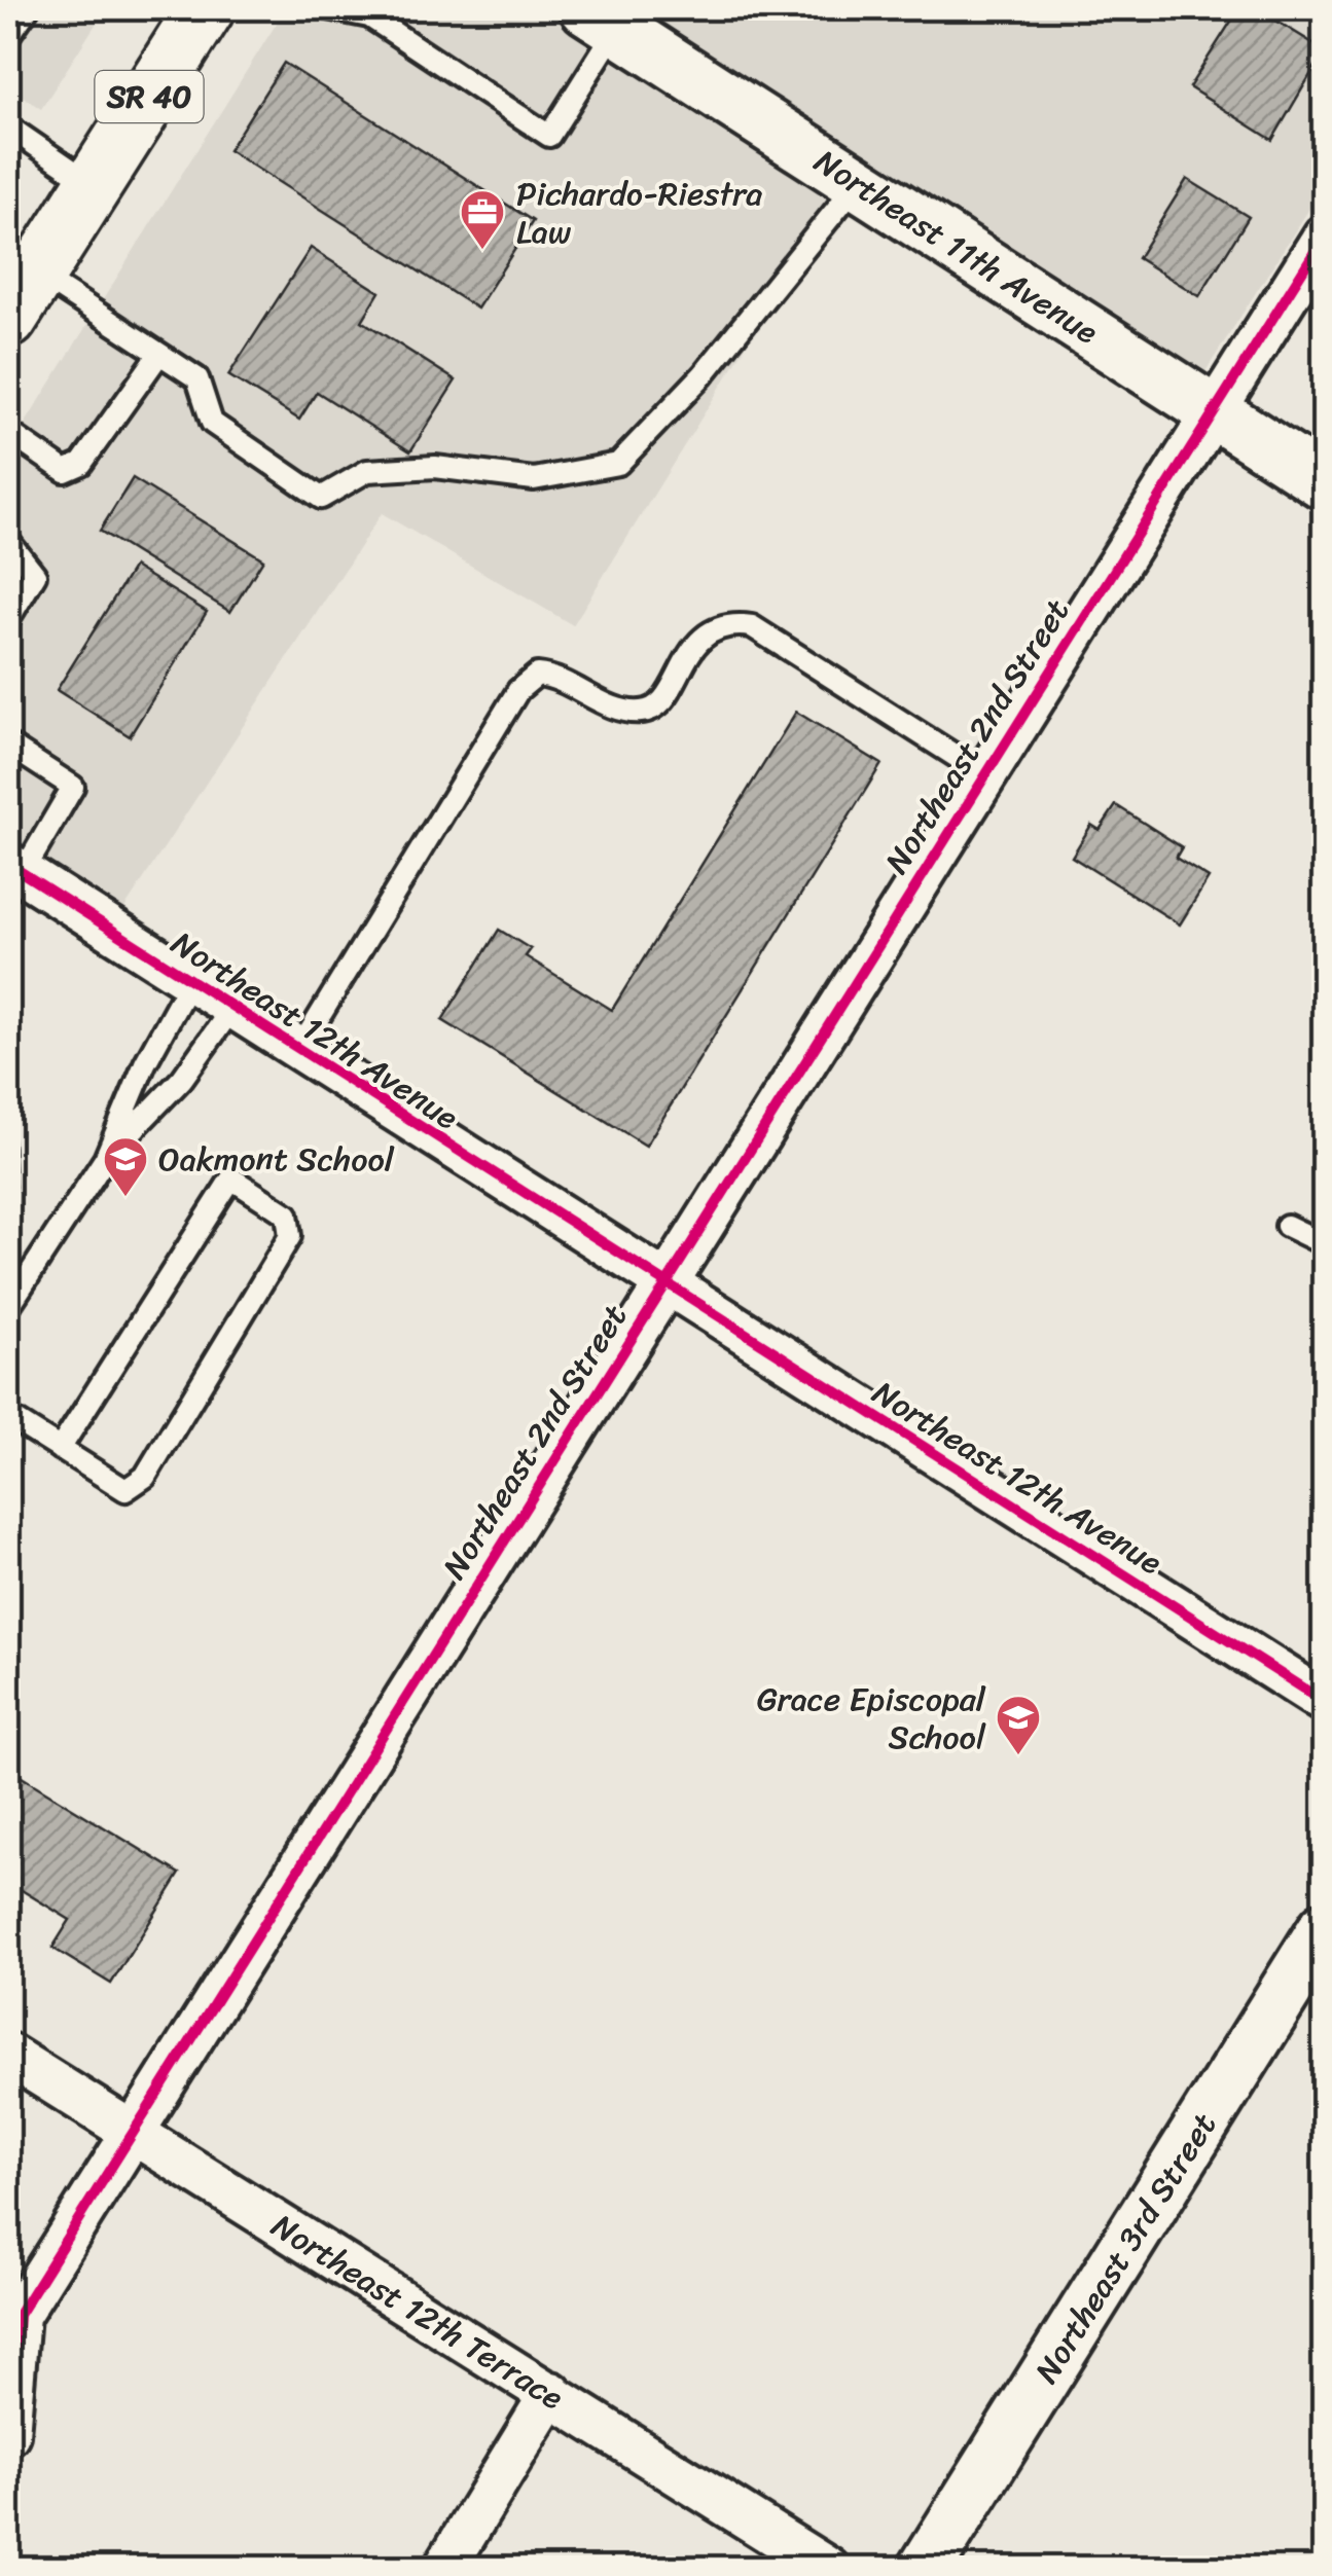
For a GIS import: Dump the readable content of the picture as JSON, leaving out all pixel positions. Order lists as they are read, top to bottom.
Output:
{
  "streets": {
    "main road": ["SR 40"],
    "street": [
      "Northeast 11th Avenue",
      "Northeast 2nd Street",
      "Northeast 12th Avenue",
      "Northeast 3rd Street",
      "Northeast 12th Terrace"
    ]
  },
  "crossings": [
    ["Northeast 11th Avenue", "Northeast 2nd Street"],
    ["Northeast 2nd Street", "Northeast 12th Avenue"],
    ["Northeast 2nd Street", "Northeast 12th Terrace"]
  ],
  "places": {
    "office": ["Pichardo-Riestra Law"],
    "school or university": ["Oakmont School", "Grace Episcopal School"]
  }
}
